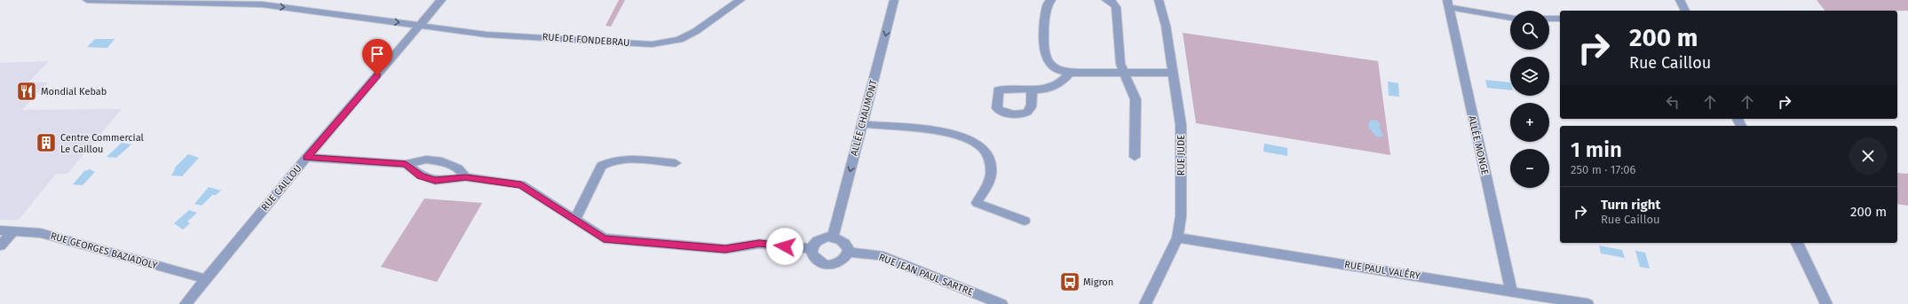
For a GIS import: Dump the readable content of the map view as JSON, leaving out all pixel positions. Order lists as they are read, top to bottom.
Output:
{
  "streets": {
    "street": [
      "RUE DE FONDEBRAU",
      "ALLÉE CHAUMONT",
      "ALLÉE MONGE",
      "RUE JUDE",
      "RUE CAILLOU",
      "RUE GEORGES BAZIADOLY",
      "RUE PAUL VALÉRY",
      "RUE JEAN PAUL SARTRE"
    ]
  },
  "crossings": [
    ["RUE DE FONDEBRAU", "RUE CAILLOU"],
    ["ALLÉE CHAUMONT", "RUE JEAN PAUL SARTRE"],
    ["ALLÉE MONGE", "RUE PAUL VALÉRY"],
    ["RUE JUDE", "RUE PAUL VALÉRY"],
    ["RUE CAILLOU", "RUE GEORGES BAZIADOLY"]
  ],
  "one_way": ["RUE DE FONDEBRAU", "ALLÉE CHAUMONT"],
  "places": {
    "restaurant": ["Mondial Kebab"],
    "building": ["Centre Commercial Le Caillou"],
    "bus stop": ["Migron"]
  },
  "page": {
    "map_buttons": ["+", "−"],
    "turn": ["200 m", "Rue Caillou"],
    "heading": ["1 min", "250 m · 17:06"],
    "list": [
      {
        "name": "Turn right",
        "note": "Rue Caillou",
        "value": "200 m"
      }
    ]
  }
}
